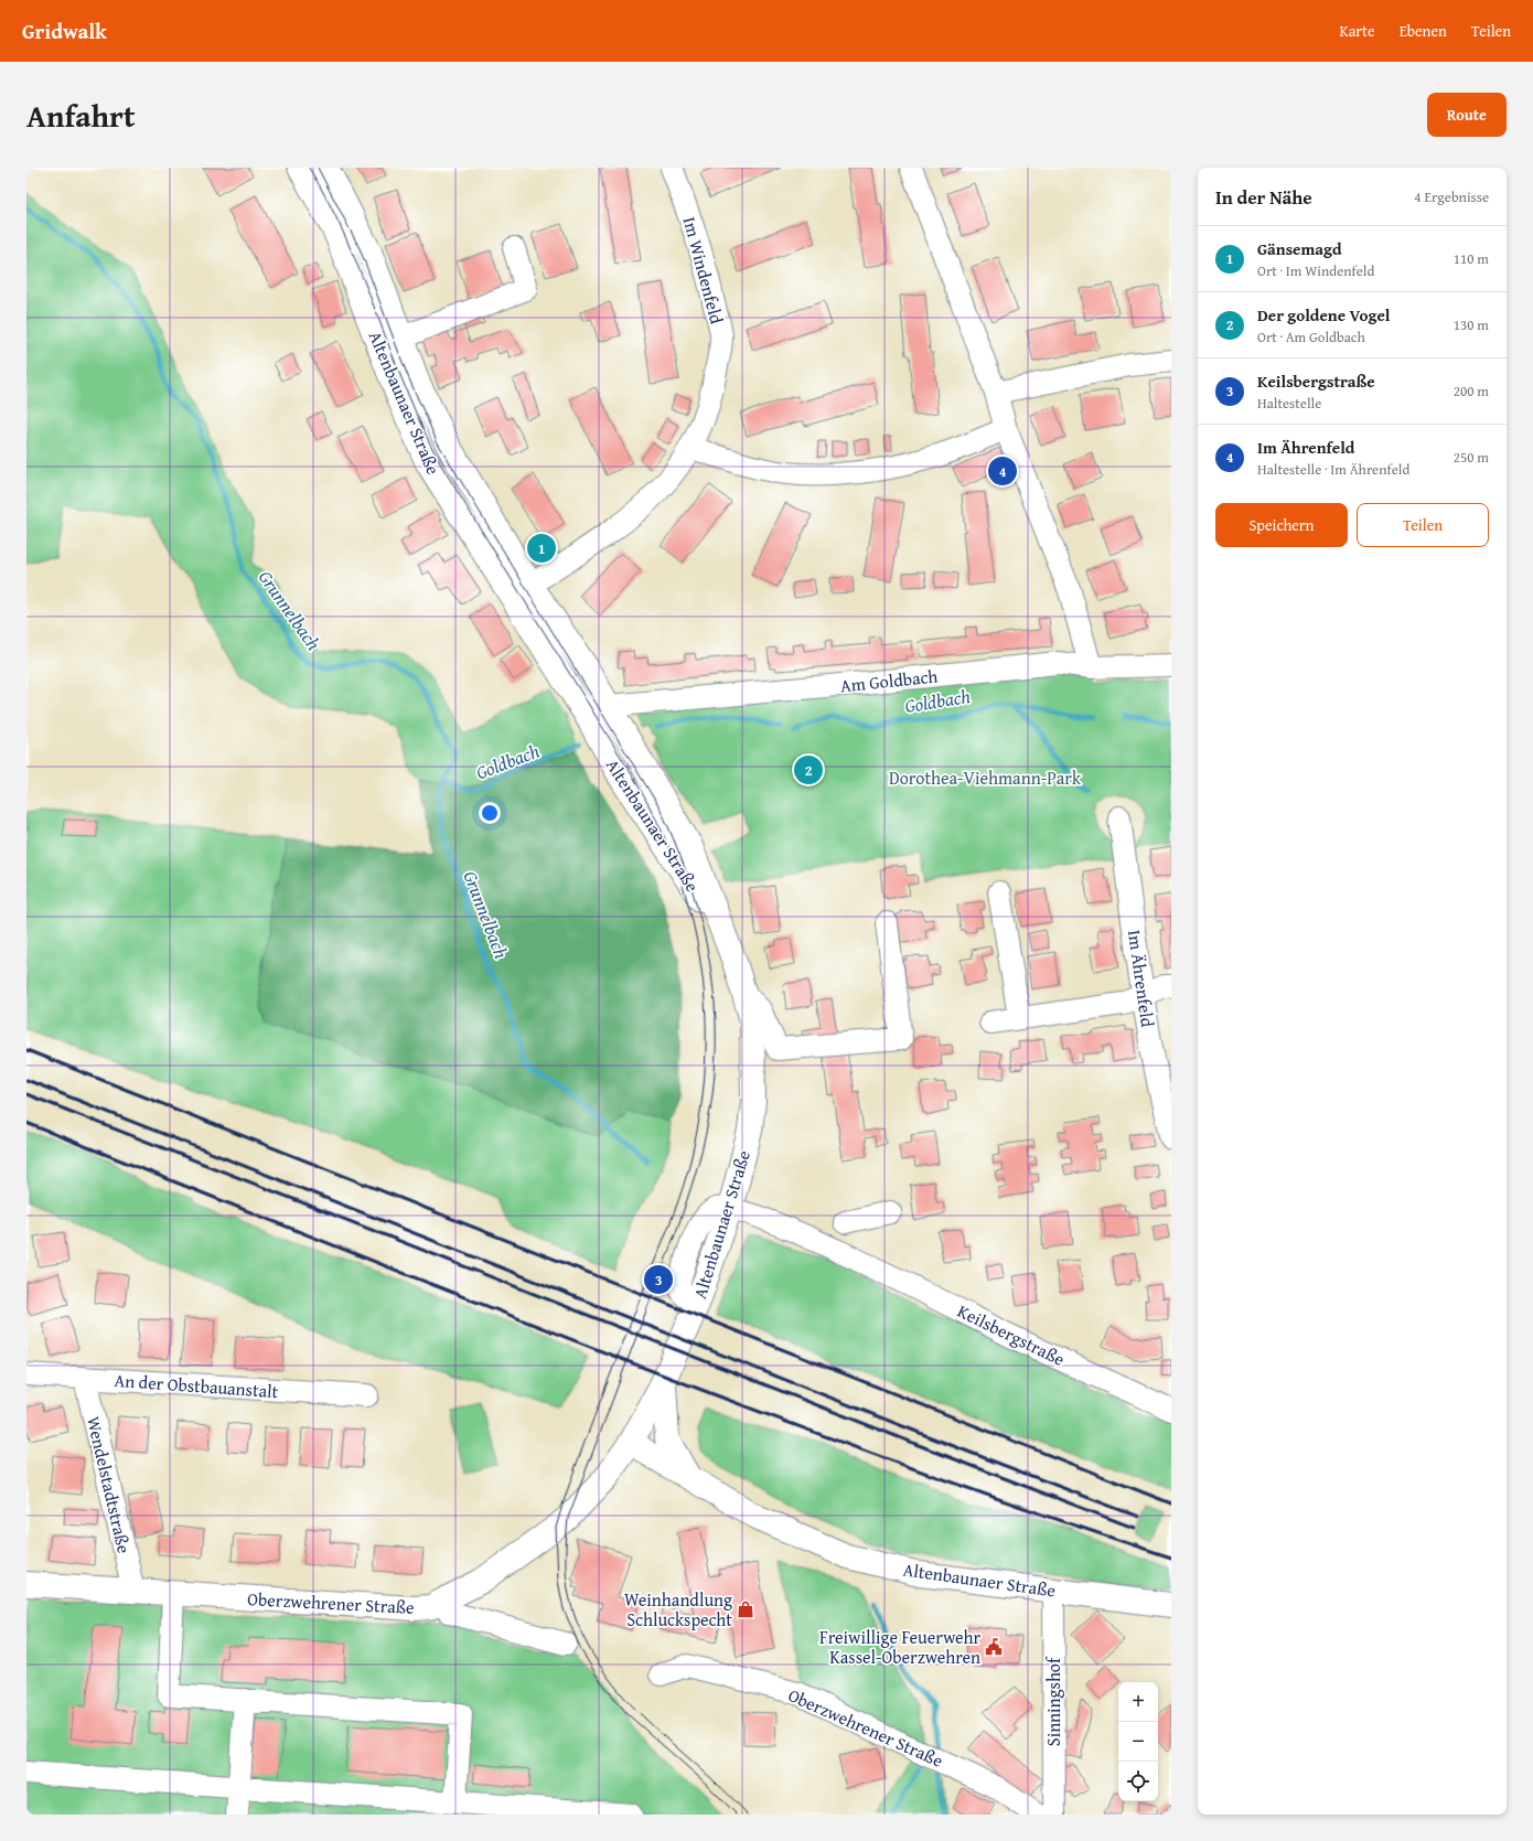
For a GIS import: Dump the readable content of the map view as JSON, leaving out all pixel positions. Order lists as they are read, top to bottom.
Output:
{
  "streets": {
    "main road": ["Altenbaunaer Straße", "Oberzwehrener Straße"],
    "street": [
      "Im Windenfeld",
      "Am Goldbach",
      "Im Ährenfeld",
      "Keilsbergstraße",
      "An der Obstbauanstalt",
      "Wendelstadtstraße",
      "Sinningshof"
    ]
  },
  "crossings": [
    ["Im Windenfeld", "Altenbaunaer Straße"],
    ["Altenbaunaer Straße", "Am Goldbach"],
    ["Altenbaunaer Straße", "Keilsbergstraße"],
    ["Altenbaunaer Straße", "Oberzwehrener Straße"],
    ["Altenbaunaer Straße", "Sinningshof"],
    ["An der Obstbauanstalt", "Wendelstadtstraße"],
    ["Wendelstadtstraße", "Oberzwehrener Straße"]
  ],
  "water": ["Grunnelbach", "Goldbach"],
  "parks": ["Dorothea-Viehmann-Park"],
  "places": {
    "shop": ["Weinhandlung Schluckspecht"],
    "public building": ["Freiwillige Feuerwehr Kassel-Oberzwehren"]
  },
  "page": {
    "header": "Gridwalk",
    "nav": ["Karte", "Ebenen", "Teilen"],
    "title": "Anfahrt",
    "buttons": [
      "Route",
      ["Speichern", "Teilen"]
    ],
    "heading": ["In der Nähe", "4 Ergebnisse"],
    "list": [
      {
        "mark": "1",
        "name": "Gänsemagd",
        "note": "Ort · Im Windenfeld",
        "value": "110 m"
      },
      {
        "mark": "2",
        "name": "Der goldene Vogel",
        "note": "Ort · Am Goldbach",
        "value": "130 m"
      },
      {
        "mark": "3",
        "name": "Keilsbergstraße",
        "note": "Haltestelle",
        "value": "200 m"
      },
      {
        "mark": "4",
        "name": "Im Ährenfeld",
        "note": "Haltestelle · Im Ährenfeld",
        "value": "250 m"
      }
    ],
    "pins": [
      "4",
      "1",
      "2",
      "3"
    ],
    "map_buttons": ["+", "−"]
  }
}
